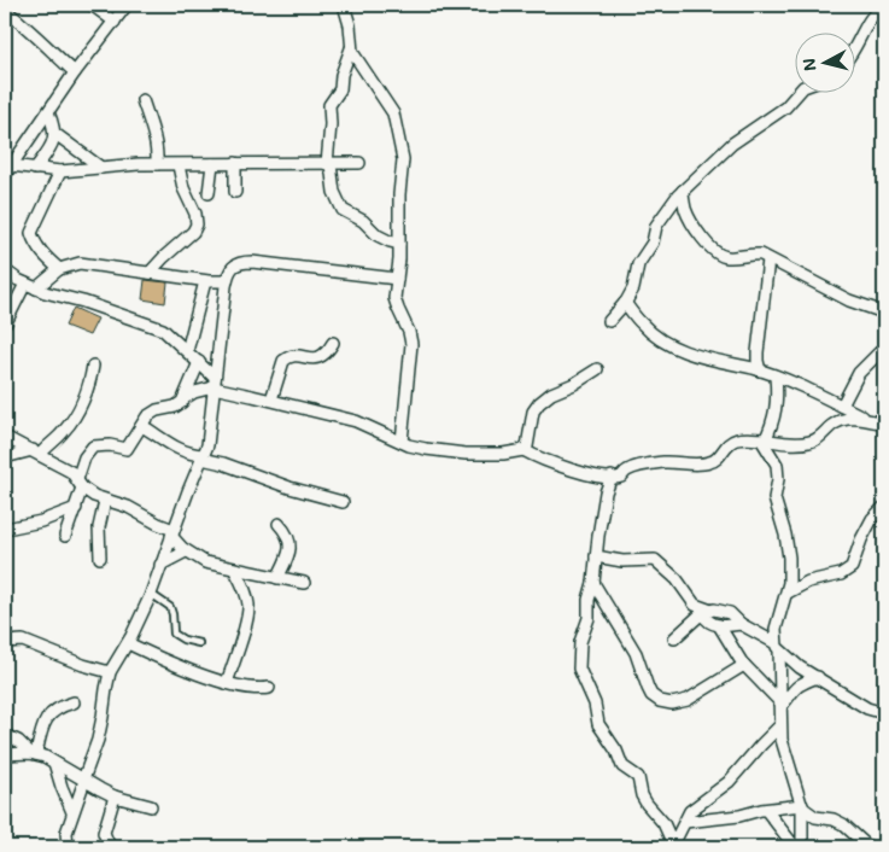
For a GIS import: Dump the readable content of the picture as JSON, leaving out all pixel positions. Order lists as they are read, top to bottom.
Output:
{
  "north": "left"
}
